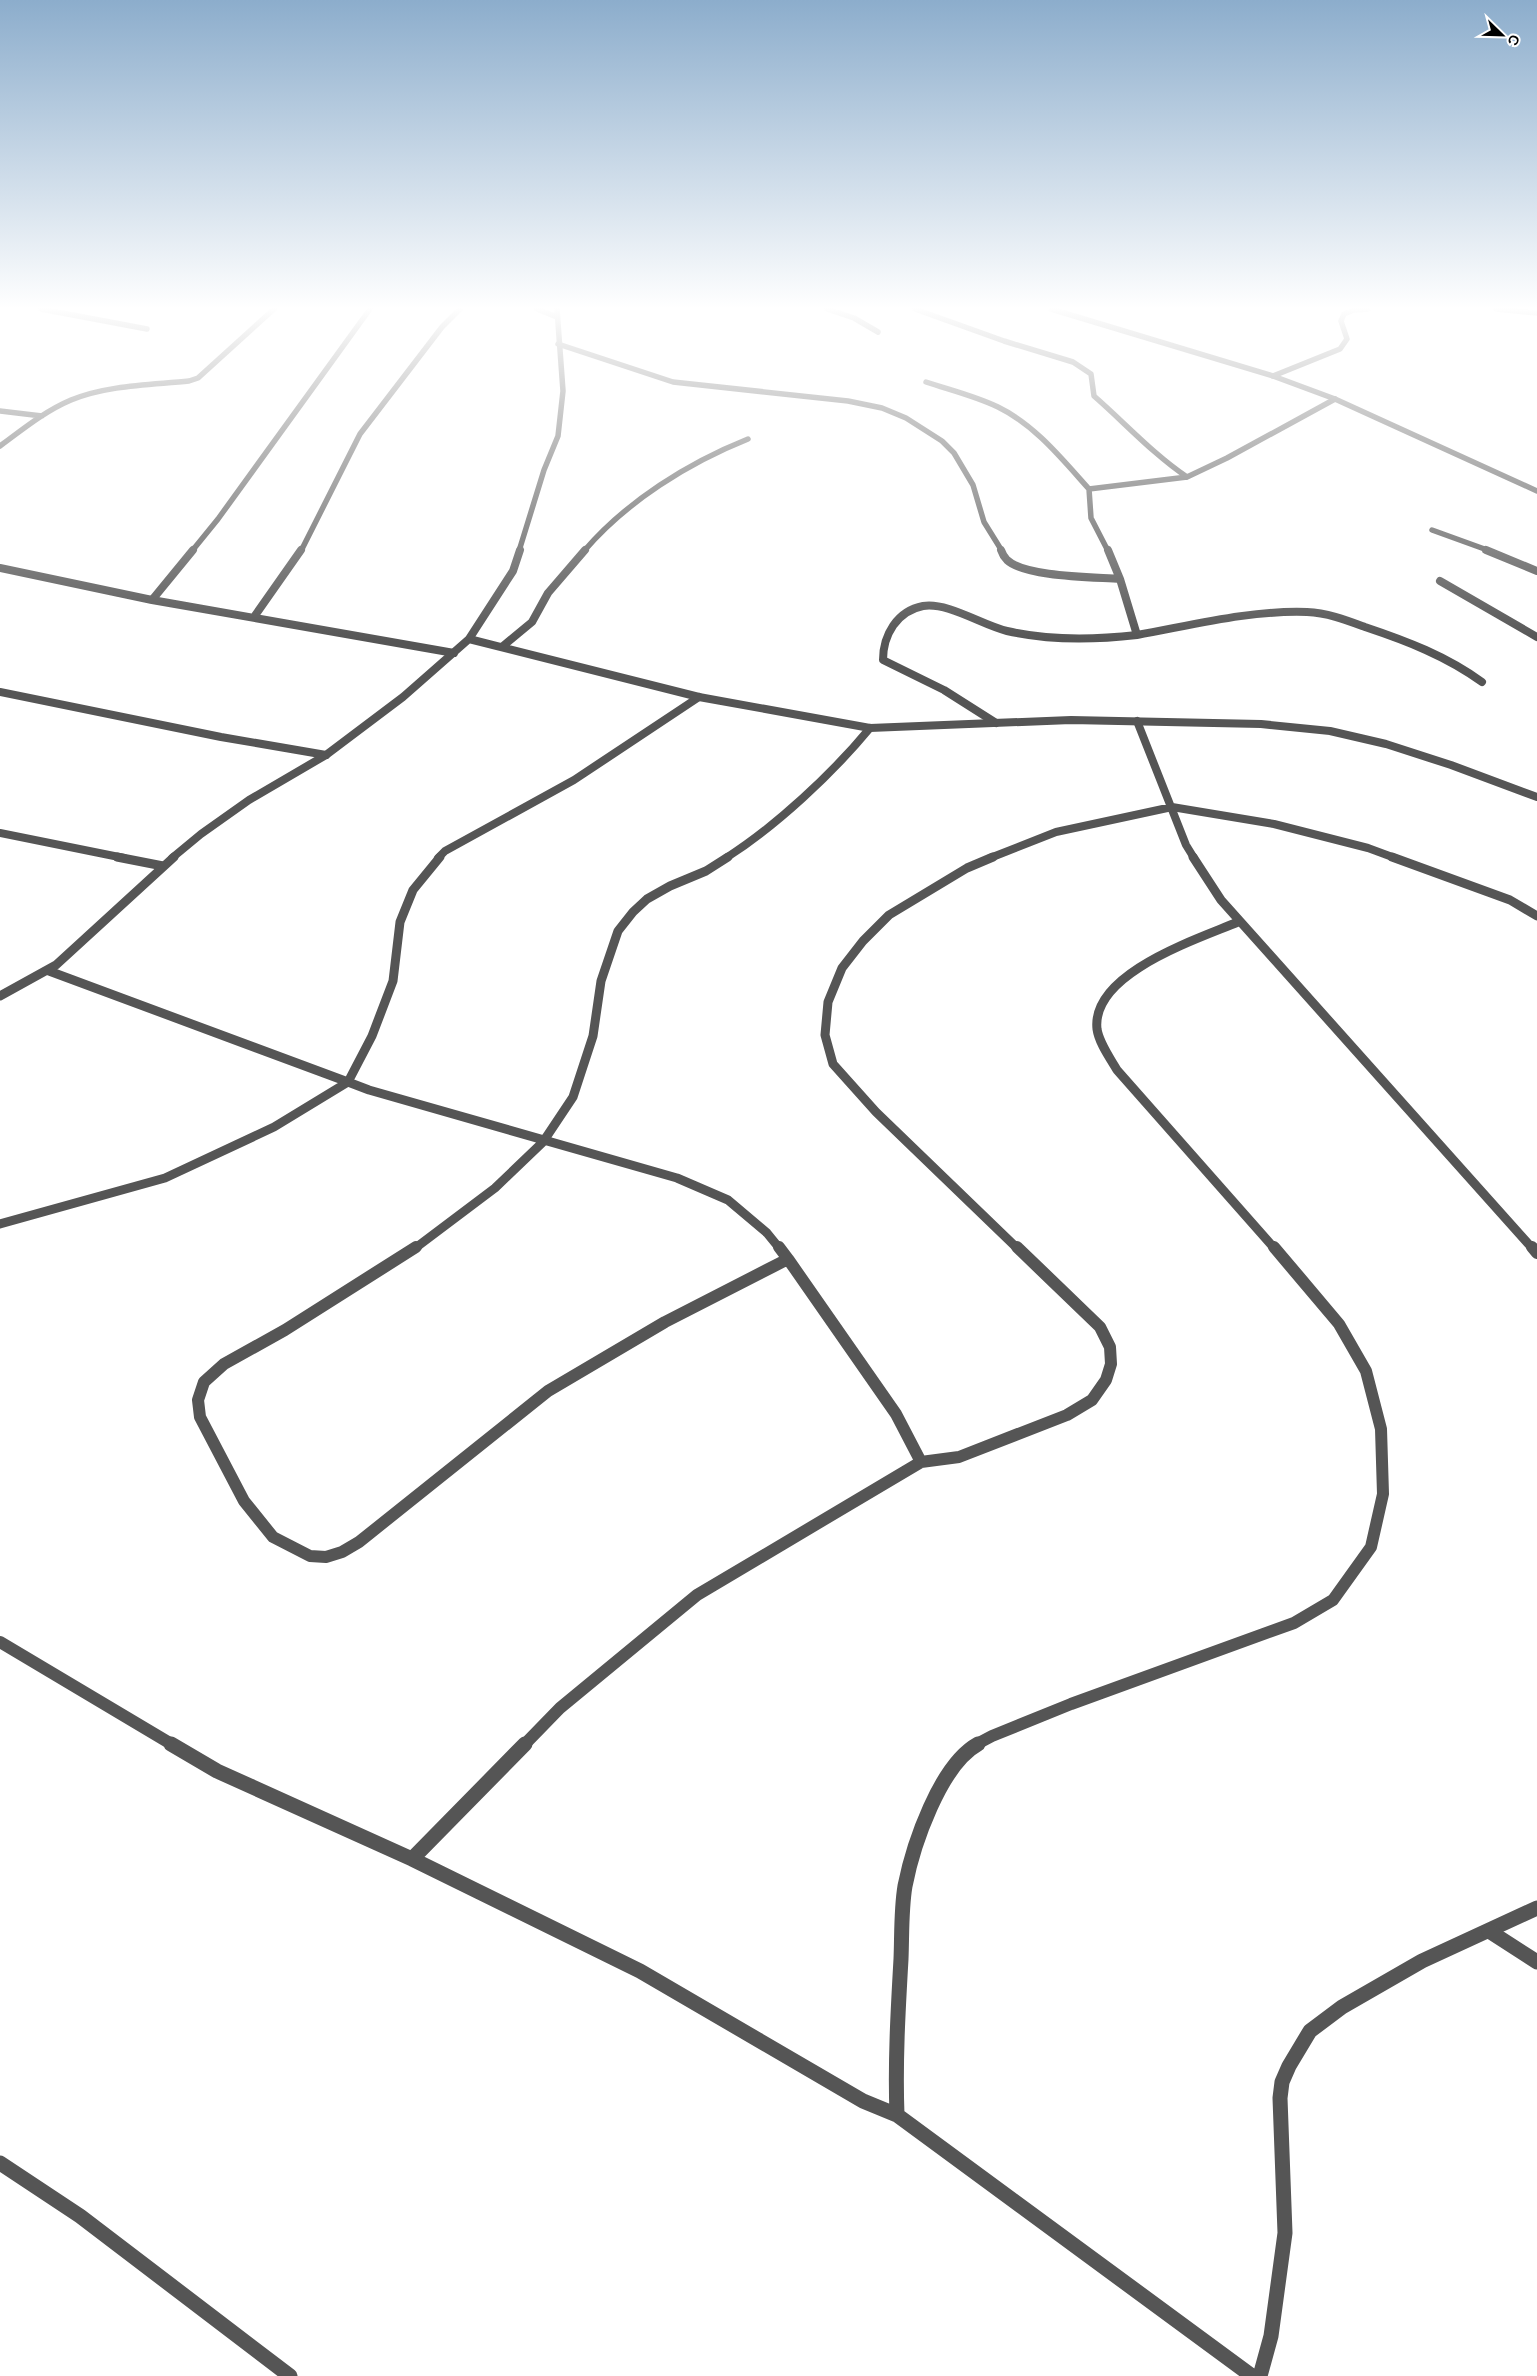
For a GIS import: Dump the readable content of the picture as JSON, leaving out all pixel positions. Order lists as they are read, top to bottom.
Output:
{
  "north": "bottom right"
}
